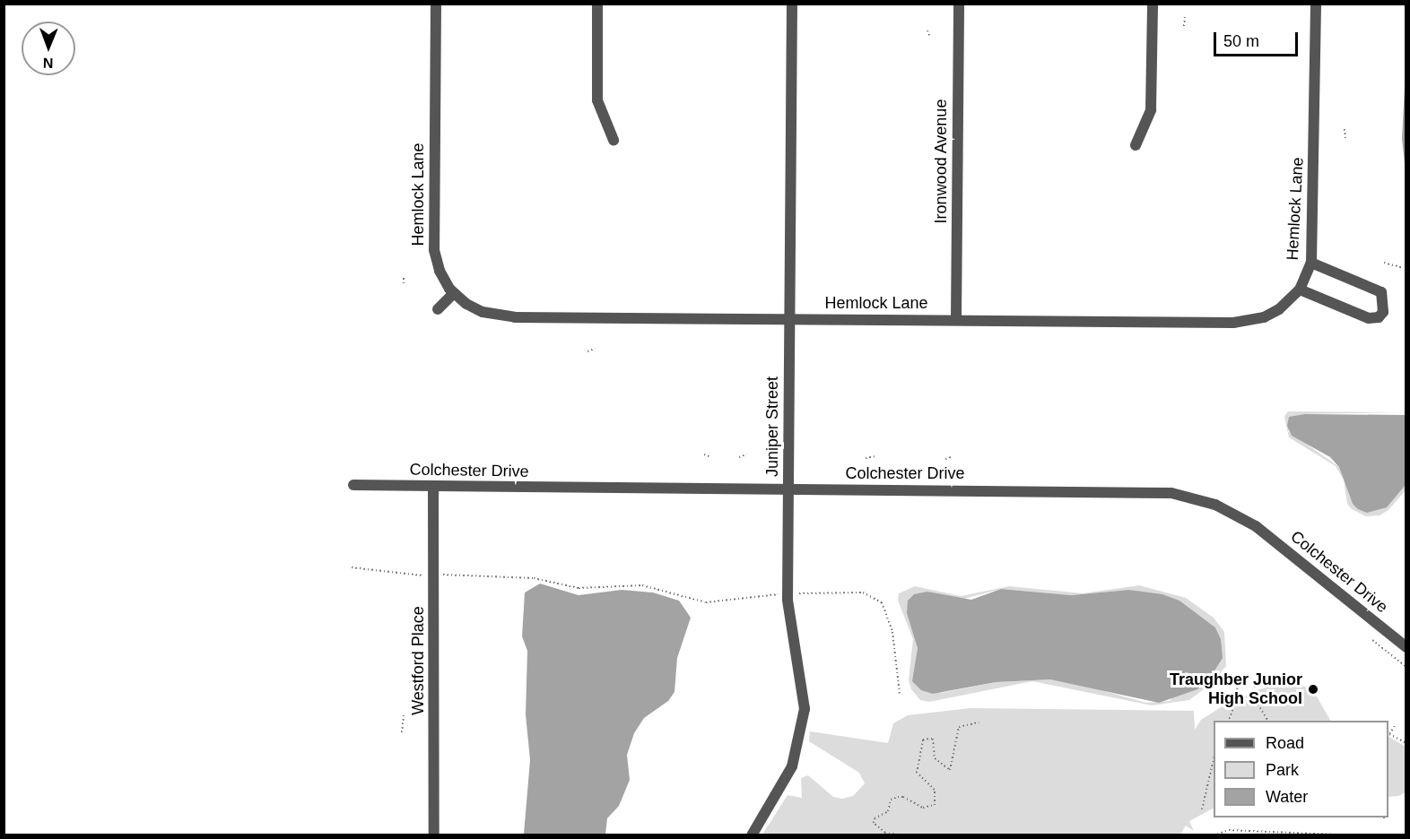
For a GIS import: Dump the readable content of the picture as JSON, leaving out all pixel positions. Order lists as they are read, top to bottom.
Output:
{
  "streets": {
    "street": [
      "Ironwood Avenue",
      "Hemlock Lane",
      "Juniper Street",
      "Colchester Drive",
      "Westford Place"
    ]
  },
  "crossings": [
    ["Ironwood Avenue", "Hemlock Lane"],
    ["Hemlock Lane", "Juniper Street"],
    ["Juniper Street", "Colchester Drive"],
    ["Colchester Drive", "Westford Place"]
  ],
  "places": ["Traughber Junior High School"],
  "legend": ["Road", "Park", "Water"],
  "scale_bar": "50 m",
  "north": "bottom"
}
